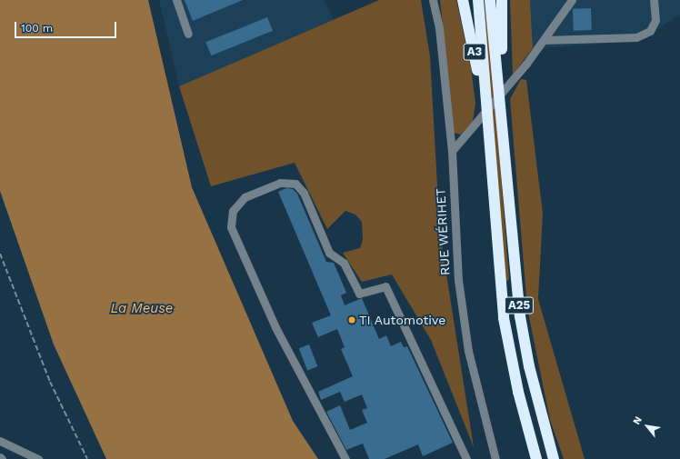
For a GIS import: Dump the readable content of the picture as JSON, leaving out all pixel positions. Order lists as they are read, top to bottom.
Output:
{
  "streets": {
    "highway": ["A3", "A25"],
    "street": ["RUE WÉRIHET"]
  },
  "crossings": [
    ["A3", "A25"]
  ],
  "water": ["La Meuse"],
  "places": ["TI Automotive"],
  "scale_bar": "100 m",
  "north": "top left"
}
